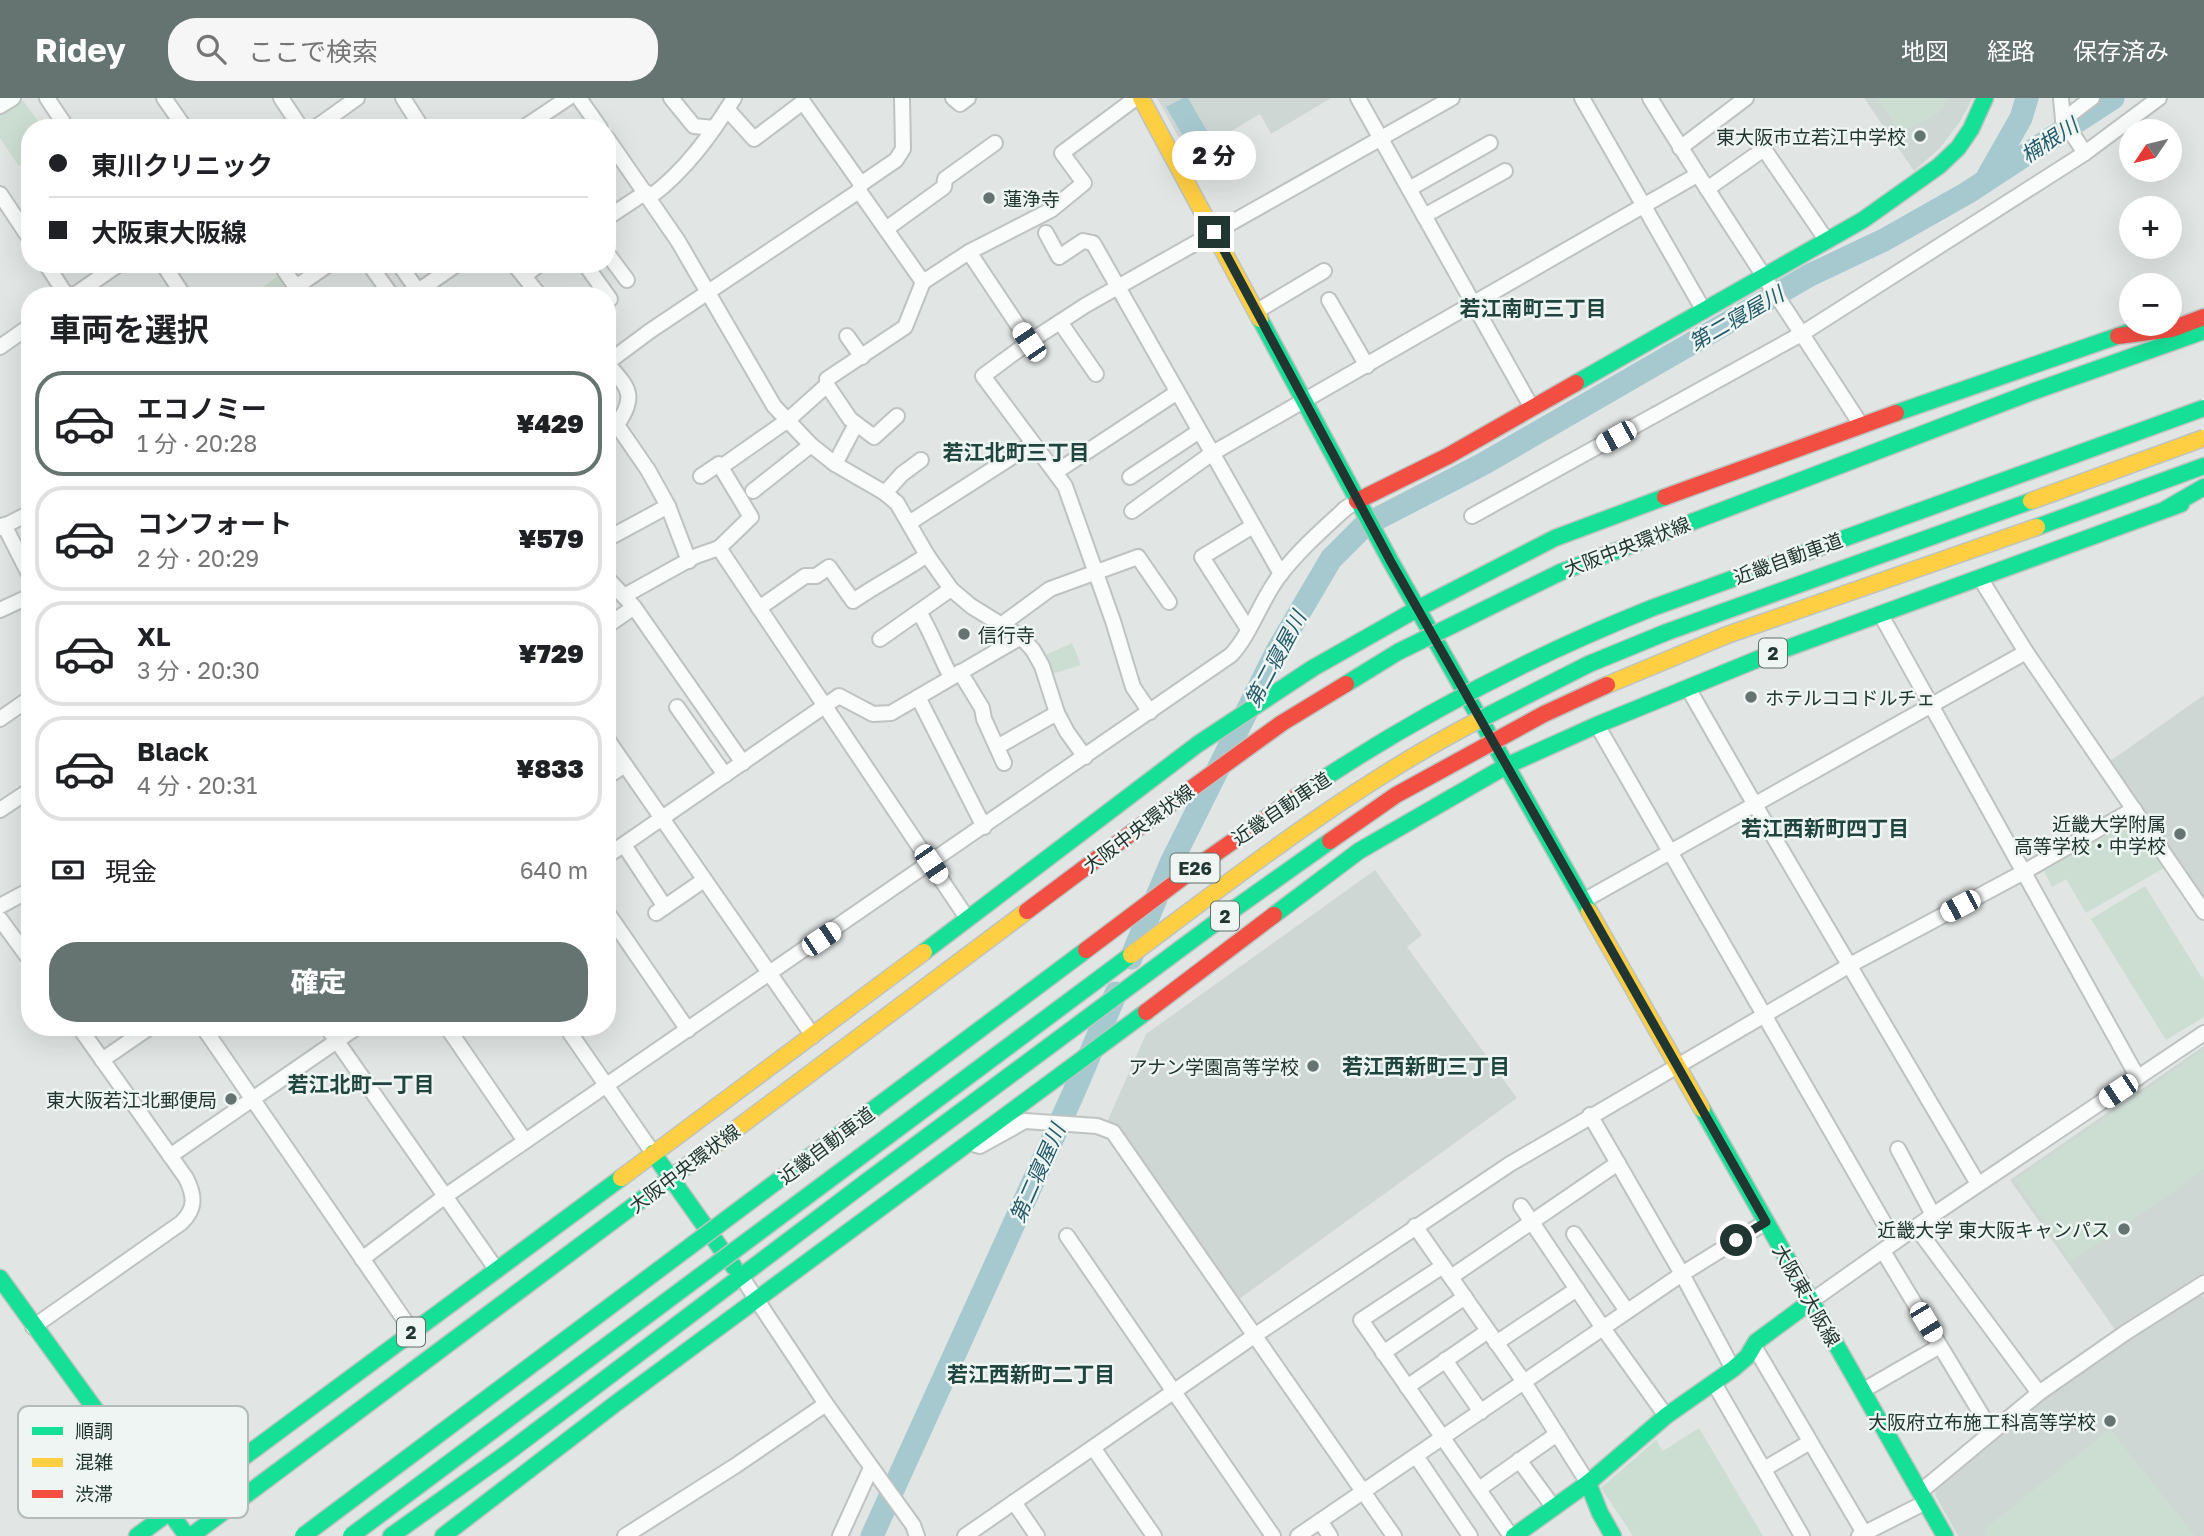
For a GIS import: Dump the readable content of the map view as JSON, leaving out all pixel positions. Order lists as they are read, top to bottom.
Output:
{
  "streets": {
    "main road": [
      "大阪中央環状線",
      "近畿自動車道",
      "2",
      "E26",
      "大阪東大阪線"
    ]
  },
  "crossings": [
    ["2", "大阪東大阪線"]
  ],
  "districts": [
    "若江南町三丁目",
    "若江北町三丁目",
    "若江西新町四丁目",
    "若江西新町三丁目",
    "若江北町一丁目",
    "若江西新町二丁目"
  ],
  "water": ["楠根川", "第二寝屋川"],
  "places": [
    "東大阪市立若江中学校",
    "蓮浄寺",
    "信行寺",
    "ホテルココドルチェ",
    "近畿大学附属 高等学校・中学校",
    "アナン学園高等学校",
    "東大阪若江北郵便局",
    "近畿大学 東大阪キャンパス",
    "大阪府立布施工科高等学校"
  ],
  "legend": ["順調", "混雑", "渋滞"],
  "north": "bottom left",
  "page": {
    "header": "Ridey",
    "search": "ここで検索",
    "nav": ["地図", "経路", "保存済み"],
    "map_buttons": ["+", "−"],
    "banner": ["東川クリニック", "大阪東大阪線"],
    "bubble": "2 分",
    "heading": "車両を選択",
    "list": [
      {
        "name": "エコノミー",
        "note": "1 分 · 20:28",
        "value": "¥429"
      },
      {
        "name": "コンフォート",
        "note": "2 分 · 20:29",
        "value": "¥579"
      },
      {
        "name": "XL",
        "note": "3 分 · 20:30",
        "value": "¥729"
      },
      {
        "name": "Black",
        "note": "4 分 · 20:31",
        "value": "¥833"
      }
    ],
    "pay": ["現金", "640 m"],
    "buttons": "確定"
  }
}
